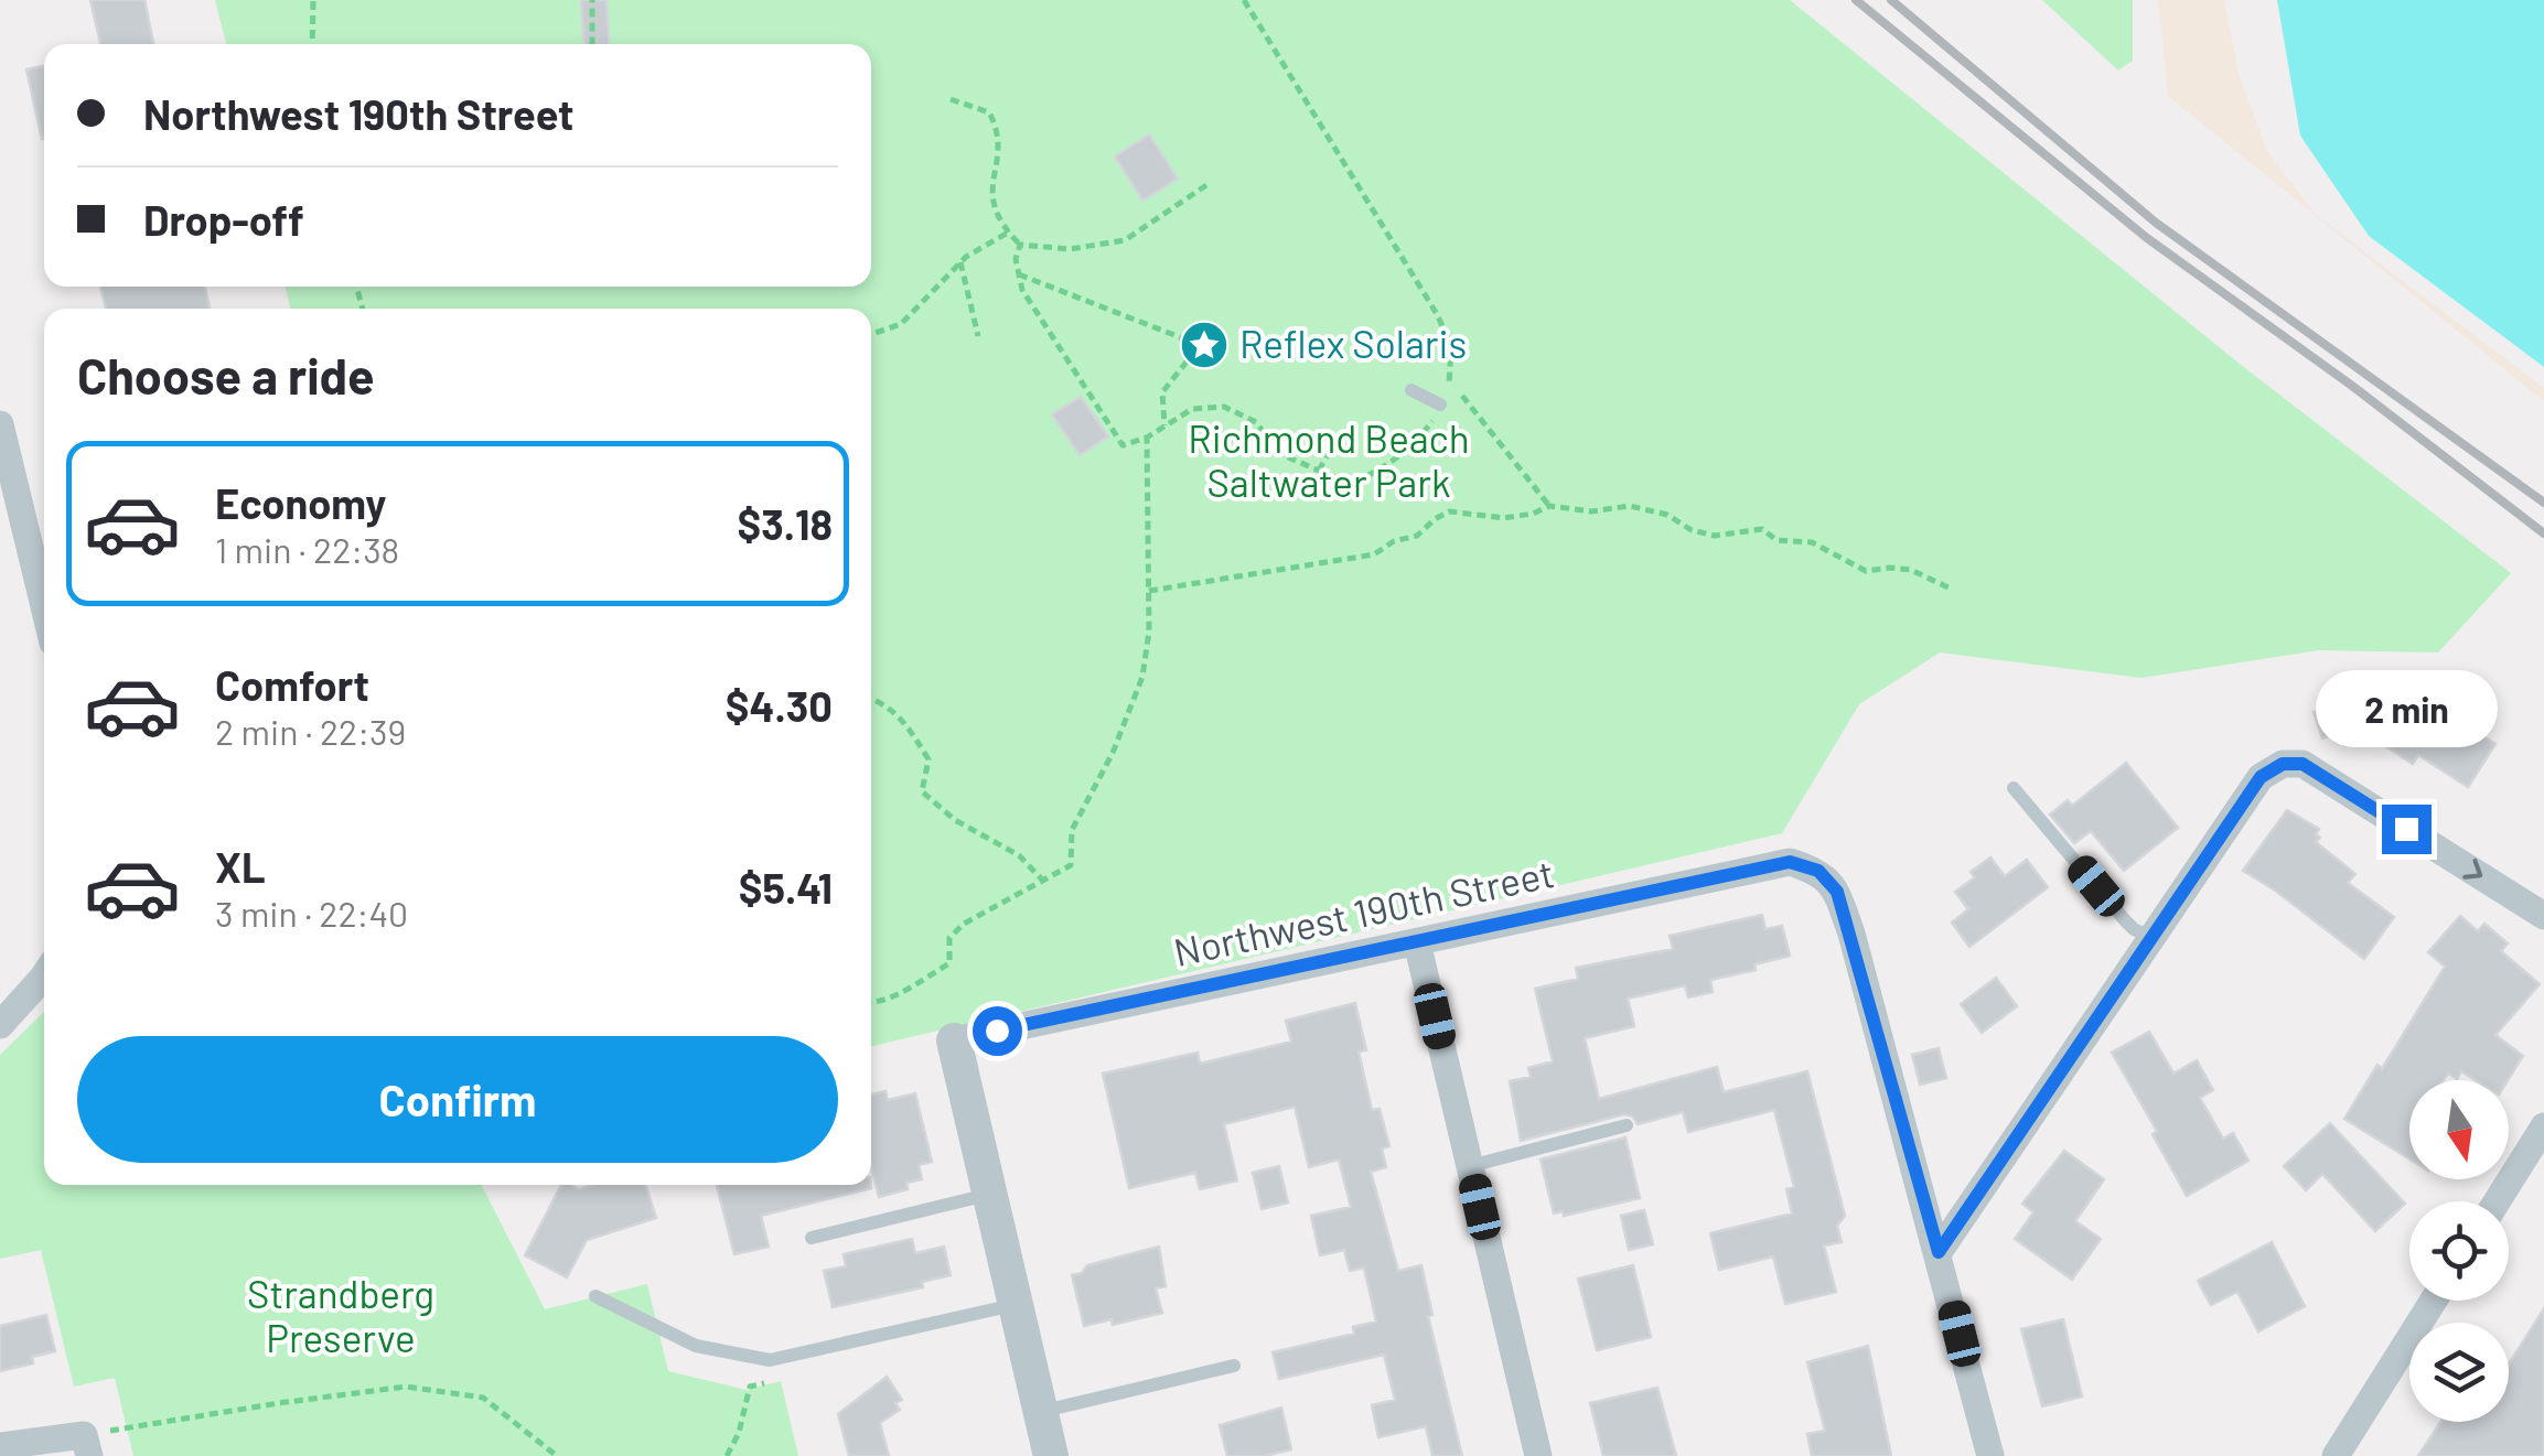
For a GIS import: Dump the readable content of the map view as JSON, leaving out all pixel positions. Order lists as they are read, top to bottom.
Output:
{
  "streets": {
    "street": ["Northwest 190th Street"]
  },
  "parks": ["Richmond Beach Saltwater Park", "Strandberg Preserve"],
  "places": {
    "place": ["Reflex Solaris"]
  },
  "north": "bottom",
  "page": {
    "banner": ["Northwest 190th Street", "Drop-off"],
    "heading": "Choose a ride",
    "list": [
      {
        "name": "Economy",
        "note": "1 min · 22:38",
        "value": "$3.18"
      },
      {
        "name": "Comfort",
        "note": "2 min · 22:39",
        "value": "$4.30"
      },
      {
        "name": "XL",
        "note": "3 min · 22:40",
        "value": "$5.41"
      }
    ],
    "bubble": "2 min",
    "buttons": "Confirm"
  }
}
